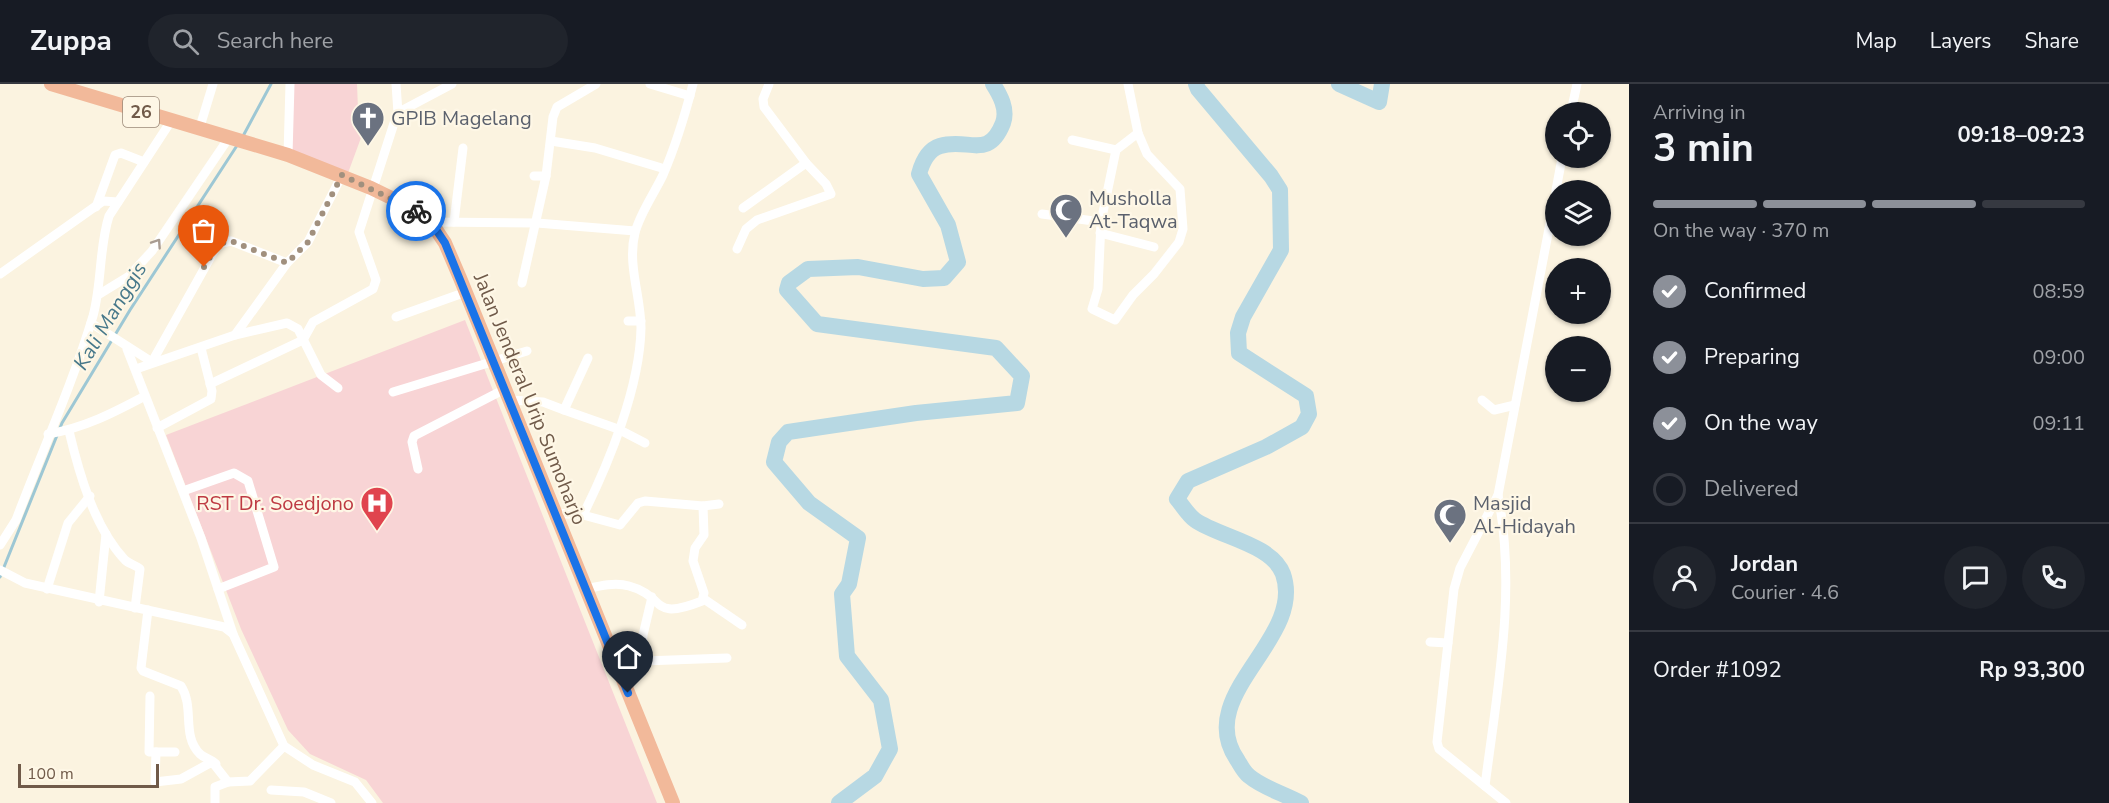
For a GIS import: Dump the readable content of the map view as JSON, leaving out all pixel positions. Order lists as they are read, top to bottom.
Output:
{
  "streets": {
    "highway": ["26", "Jalan Jenderal Urip Sumoharjo"]
  },
  "water": ["Kali Manggis"],
  "places": {
    "church": ["GPIB Magelang"],
    "mosque": ["Musholla At-Taqwa", "Masjid Al-Hidayah"],
    "hospital": ["RST Dr. Soedjono"]
  },
  "scale_bar": "100 m",
  "page": {
    "header": "Zuppa",
    "search": "Search here",
    "nav": ["Map", "Layers", "Share"],
    "heading": ["3 min", "Arriving in", "09:18–09:23"],
    "panel": [
      "Jordan",
      "Courier · 4.6",
      "Order #1092",
      "Rp 93,300"
    ],
    "map_buttons": ["+", "−"],
    "bar": "On the way · 370 m",
    "list": [
      ["Confirmed", "08:59"],
      ["Preparing", "09:00"],
      ["On the way", "09:11"],
      "Delivered"
    ],
    "scale": "100 m"
  }
}
